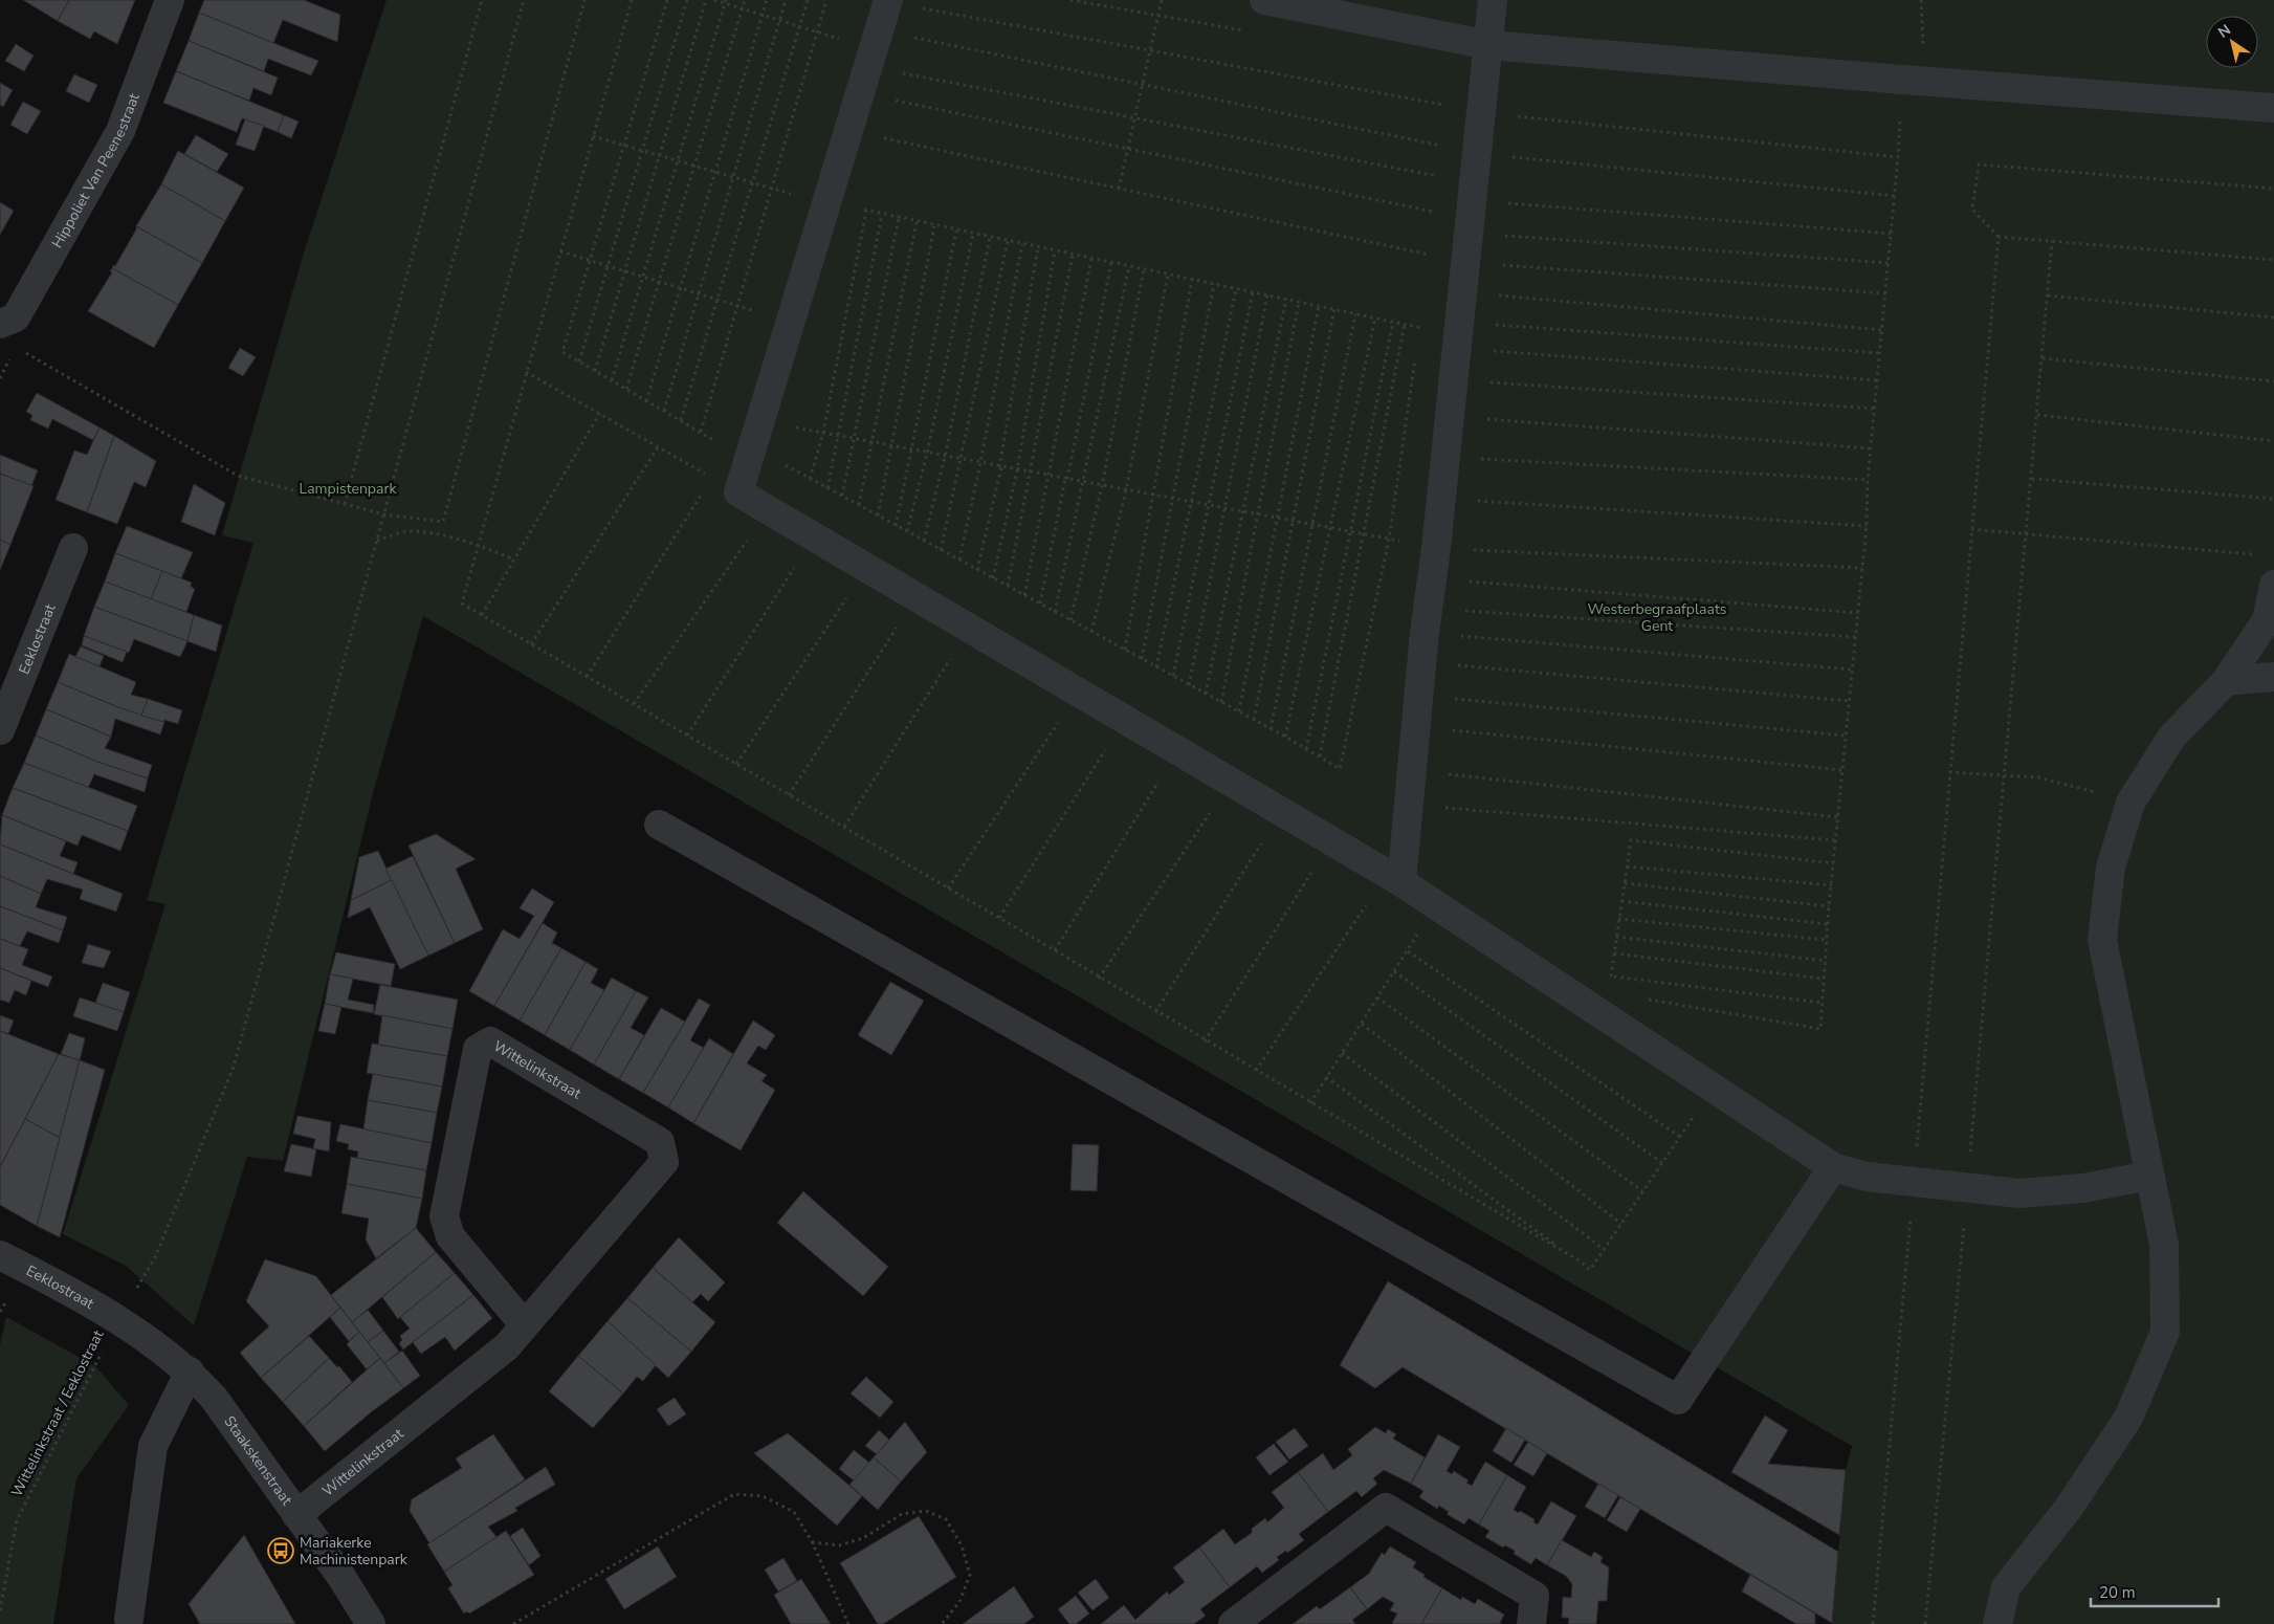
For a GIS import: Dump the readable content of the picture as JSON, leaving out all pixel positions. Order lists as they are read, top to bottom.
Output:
{
  "streets": {
    "street": [
      "Hippoliet Van Peenestraat",
      "Eeklostraat",
      "Wittelinkstraat",
      "Staakskenstraat"
    ],
    "path": ["Wittelinkstraat / Eeklostraat"]
  },
  "crossings": [
    ["Eeklostraat", "Wittelinkstraat / Eeklostraat"],
    ["Eeklostraat", "Staakskenstraat"],
    ["Wittelinkstraat", "Staakskenstraat"],
    ["Wittelinkstraat / Eeklostraat", "Staakskenstraat"]
  ],
  "parks": ["Lampistenpark", "Westerbegraafplaats Gent"],
  "places": {
    "bus stop": ["Mariakerke Machinistenpark"]
  },
  "scale_bar": "20 m",
  "north": "top left"
}
